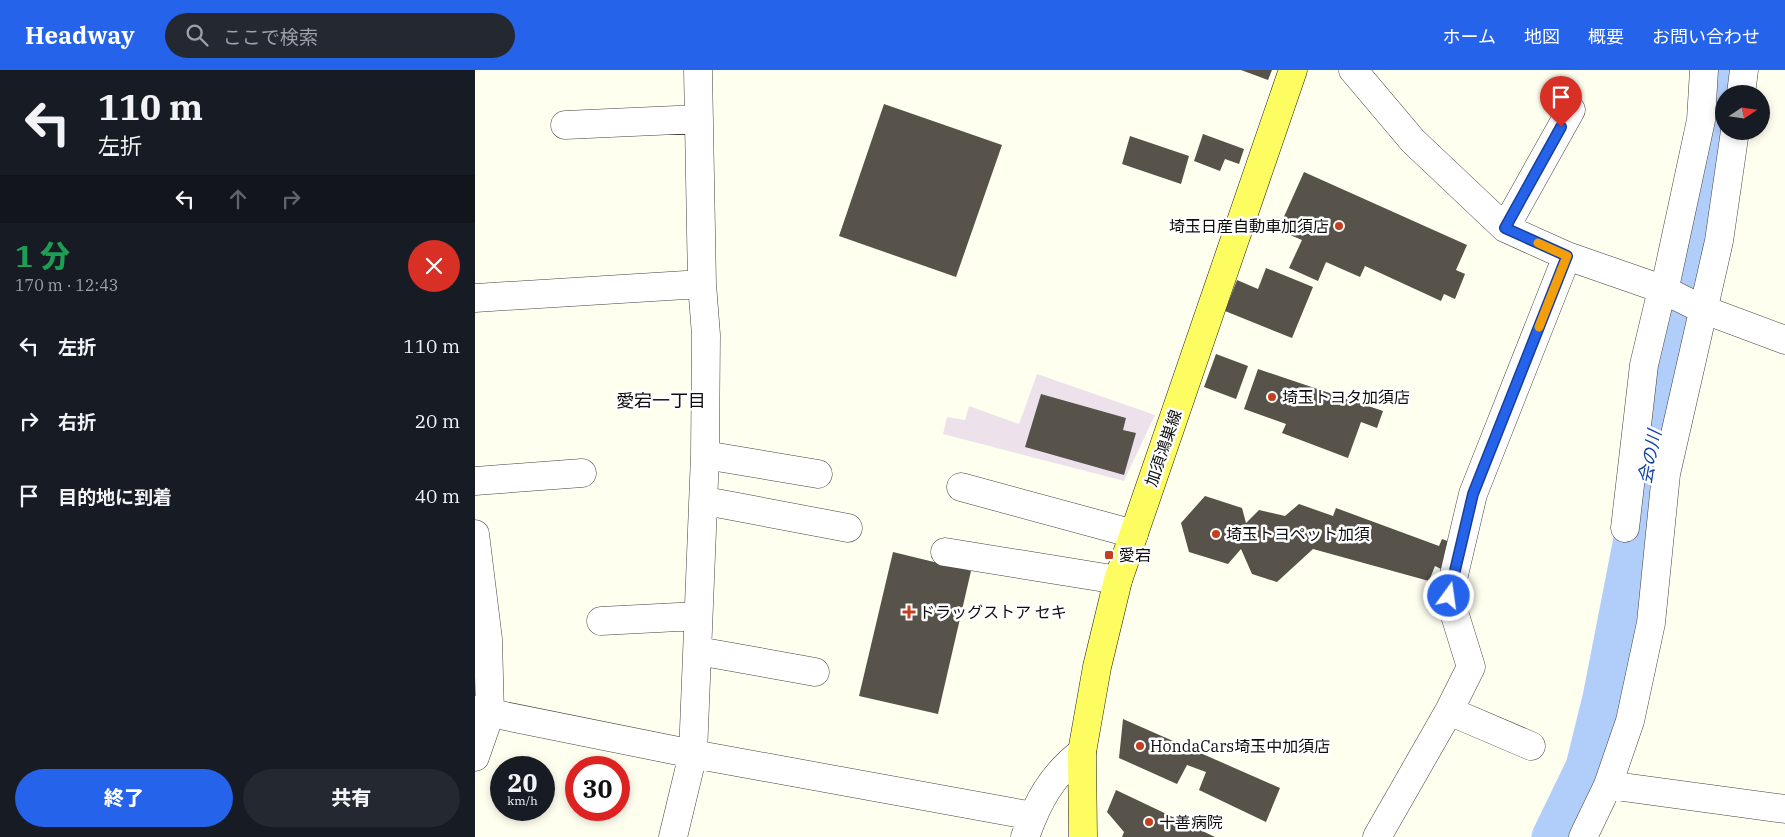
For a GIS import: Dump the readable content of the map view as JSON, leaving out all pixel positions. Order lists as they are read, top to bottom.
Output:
{
  "streets": {
    "main road": ["加須鴻巣線"]
  },
  "districts": ["愛宕一丁目"],
  "water": ["会の川"],
  "places": {
    "other": [
      "埼玉日産自動車加須店",
      "埼玉トヨタ加須店",
      "埼玉トヨペット加須",
      "HondaCars埼玉中加須店",
      "十善病院"
    ],
    "transit": ["愛宕"],
    "health": ["ドラッグストア セキ"]
  },
  "north": "right",
  "page": {
    "header": "Headway",
    "search": "ここで検索",
    "nav": [
      "ホーム",
      "地図",
      "概要",
      "お問い合わせ"
    ],
    "turn": ["110 m", "左折"],
    "heading": ["1 分", "170 m · 12:43"],
    "list": [
      {
        "name": "左折",
        "value": "110 m"
      },
      {
        "name": "右折",
        "value": "20 m"
      },
      {
        "name": "目的地に到着",
        "value": "40 m"
      }
    ],
    "speed": "20 km/h",
    "limit": "30",
    "buttons": ["終了", "共有"]
  }
}
